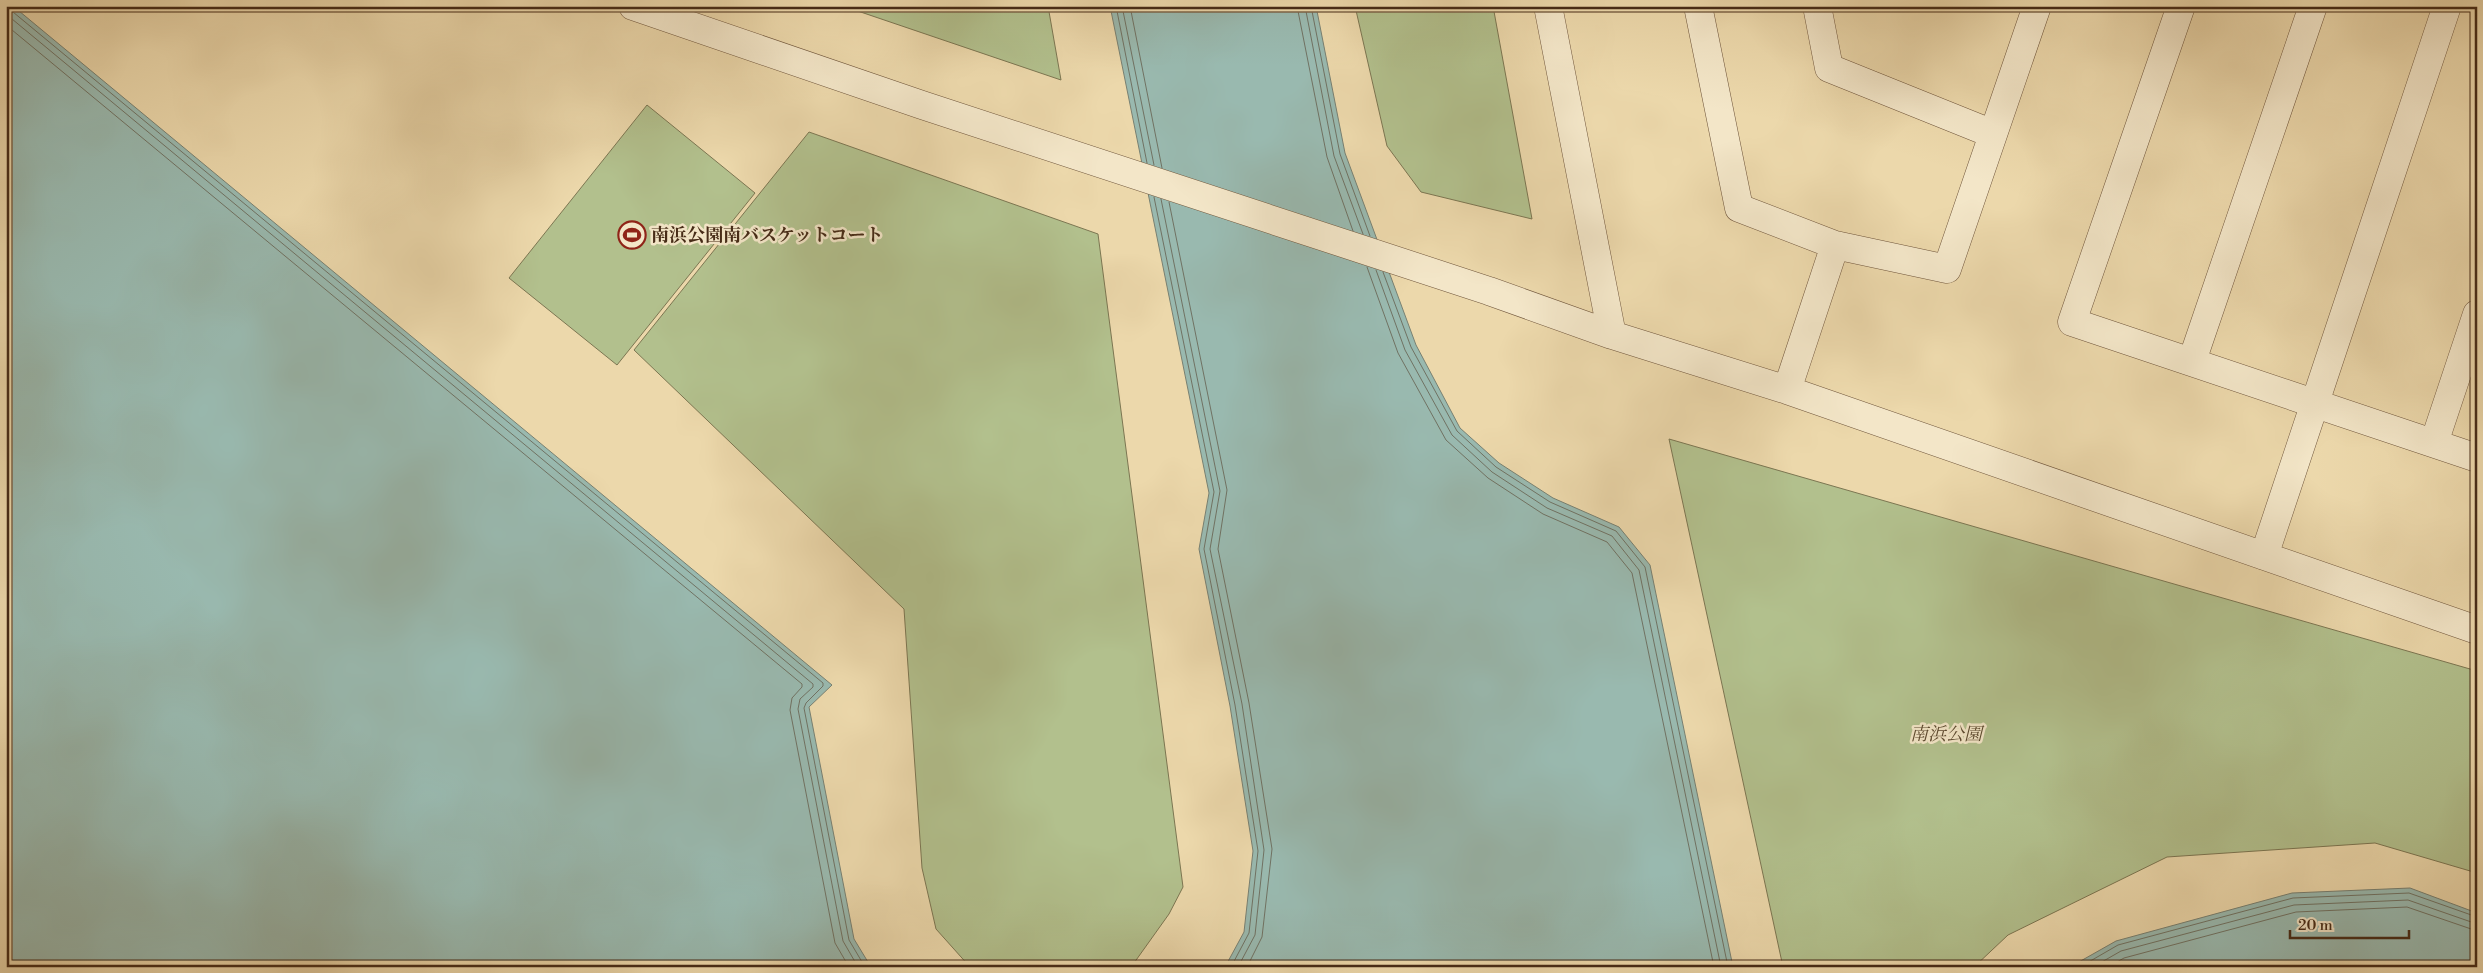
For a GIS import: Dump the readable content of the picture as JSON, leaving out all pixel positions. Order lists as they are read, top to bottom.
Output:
{
  "parks": ["南浜公園"],
  "places": {
    "sports": ["南浜公園南バスケットコート"]
  },
  "scale_bar": "20 m"
}
